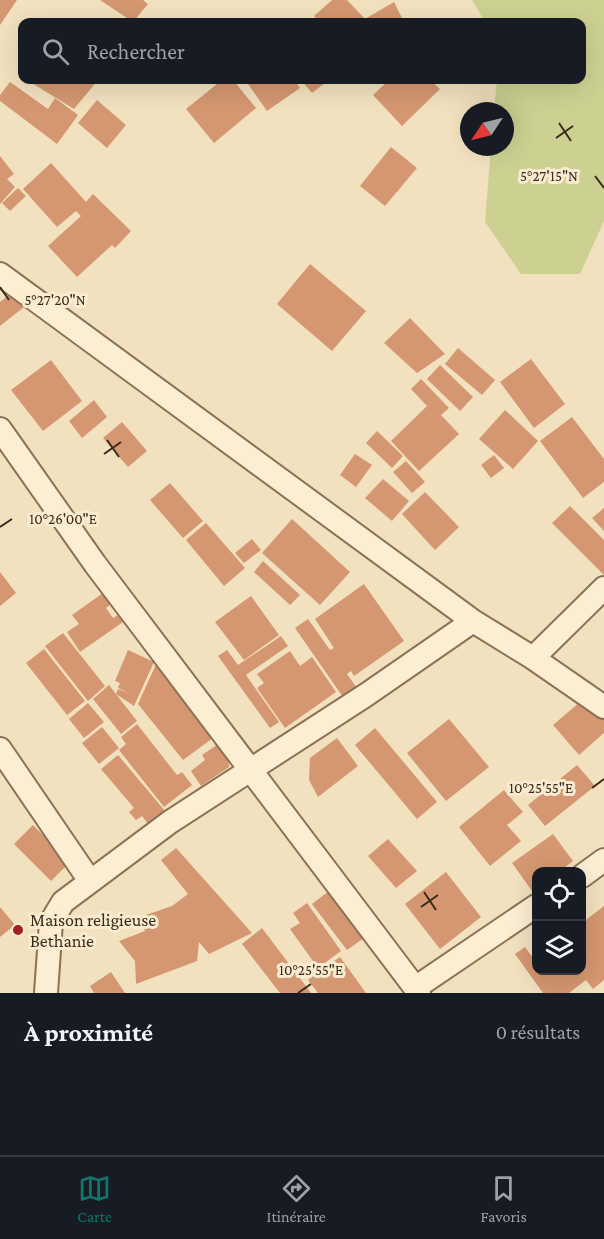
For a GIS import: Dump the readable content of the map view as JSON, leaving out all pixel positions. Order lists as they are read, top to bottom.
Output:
{
  "places": ["Maison religieuse Bethanie"],
  "north": "bottom left",
  "page": {
    "search": "Rechercher",
    "heading": ["À proximité", "0 résultats"],
    "nav": ["Carte", "Itinéraire", "Favoris"]
  },
  "coordinates": [
    "5°27'15\"N",
    "5°27'20\"N",
    "10°26'00\"E",
    "10°25'55\"E"
  ]
}
